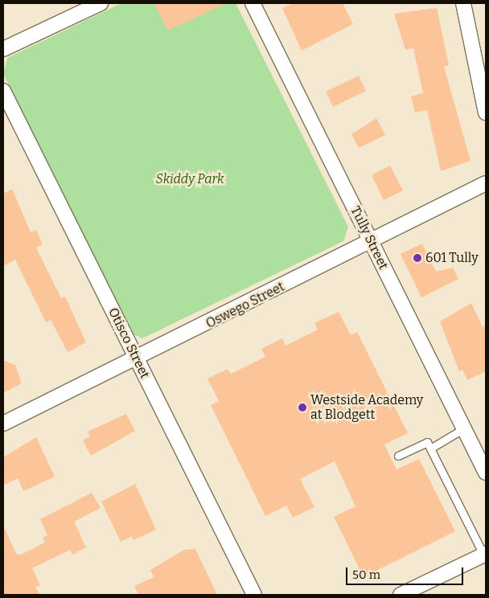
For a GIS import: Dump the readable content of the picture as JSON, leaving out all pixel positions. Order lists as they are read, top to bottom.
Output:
{
  "streets": {
    "street": ["Tully Street", "Oswego Street", "Otisco Street"]
  },
  "crossings": [
    ["Tully Street", "Oswego Street"],
    ["Oswego Street", "Otisco Street"]
  ],
  "parks": ["Skiddy Park"],
  "places": ["601 Tully", "Westside Academy at Blodgett"],
  "scale_bar": "50 m"
}
